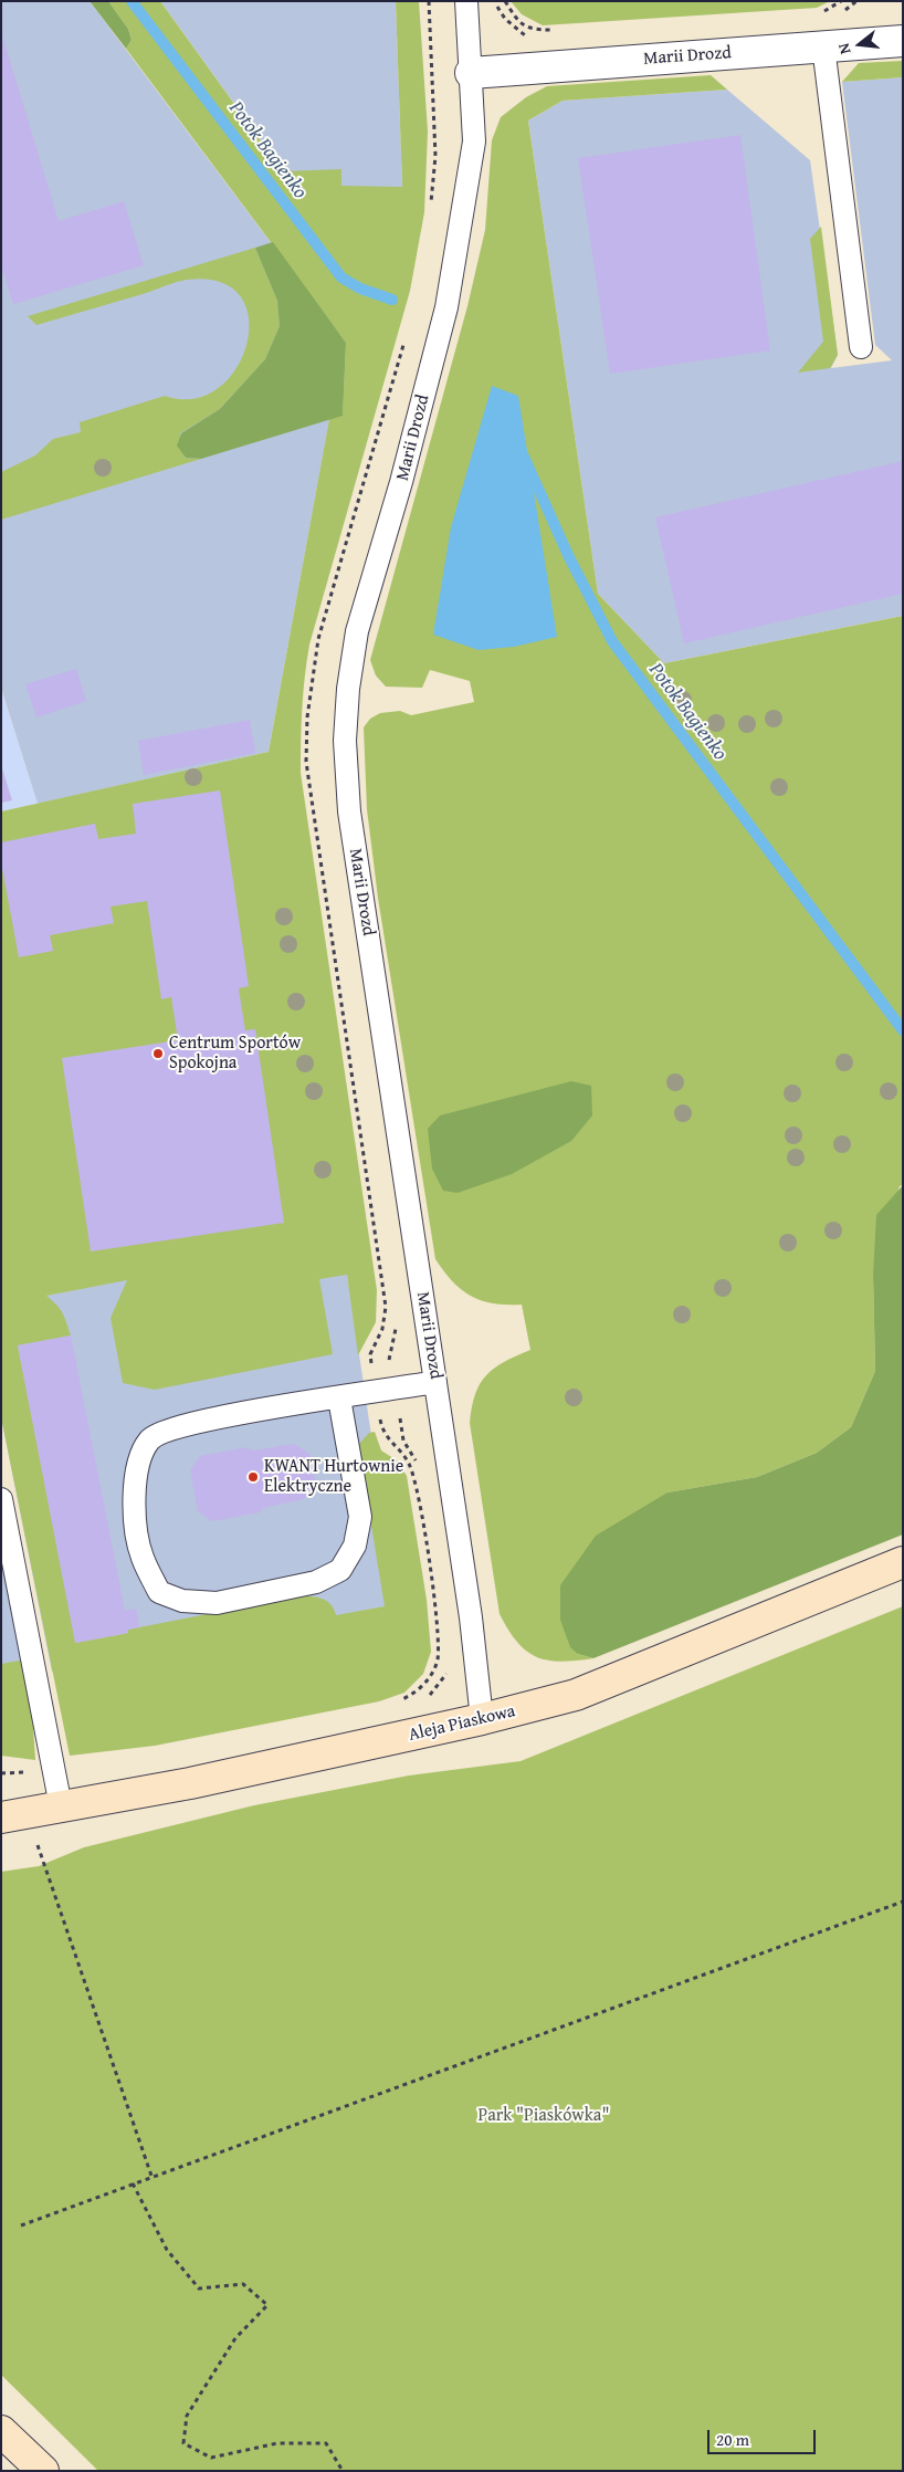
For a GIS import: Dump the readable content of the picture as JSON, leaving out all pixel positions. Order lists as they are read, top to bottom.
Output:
{
  "streets": {
    "street": ["Marii Drozd", "Aleja Piaskowa"]
  },
  "crossings": [
    ["Marii Drozd", "Aleja Piaskowa"]
  ],
  "water": ["Potok Bagienko"],
  "parks": ["Park \"Piaskówka\""],
  "places": ["Centrum Sportów Spokojna", "KWANT Hurtownie Elektryczne"],
  "scale_bar": "20 m",
  "north": "left"
}
